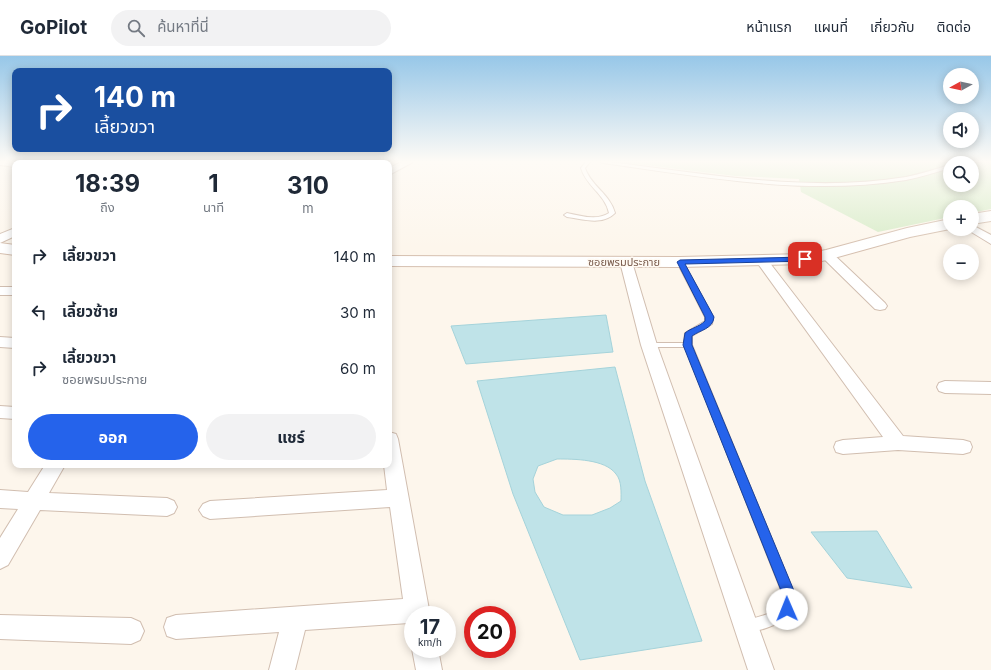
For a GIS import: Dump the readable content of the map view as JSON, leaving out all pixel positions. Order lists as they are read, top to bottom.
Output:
{
  "streets": {
    "street": ["ซอยพรมประกาย"]
  },
  "north": "left",
  "page": {
    "header": "GoPilot",
    "search": "ค้นหาที่นี่",
    "nav": [
      "หน้าแรก",
      "แผนที่",
      "เกี่ยวกับ",
      "ติดต่อ"
    ],
    "map_buttons": ["+", "−"],
    "turn": ["140 m", "เลี้ยวขวา"],
    "eta": [
      "18:39",
      "ถึง",
      "1",
      "นาที",
      "310",
      "m"
    ],
    "list": [
      {
        "name": "เลี้ยวขวา",
        "value": "140 m"
      },
      {
        "name": "เลี้ยวซ้าย",
        "value": "30 m"
      },
      {
        "name": "เลี้ยวขวา",
        "note": "ซอยพรมประกาย",
        "value": "60 m"
      }
    ],
    "buttons": ["ออก", "แชร์"],
    "speed": "17 km/h",
    "limit": "20"
  }
}
